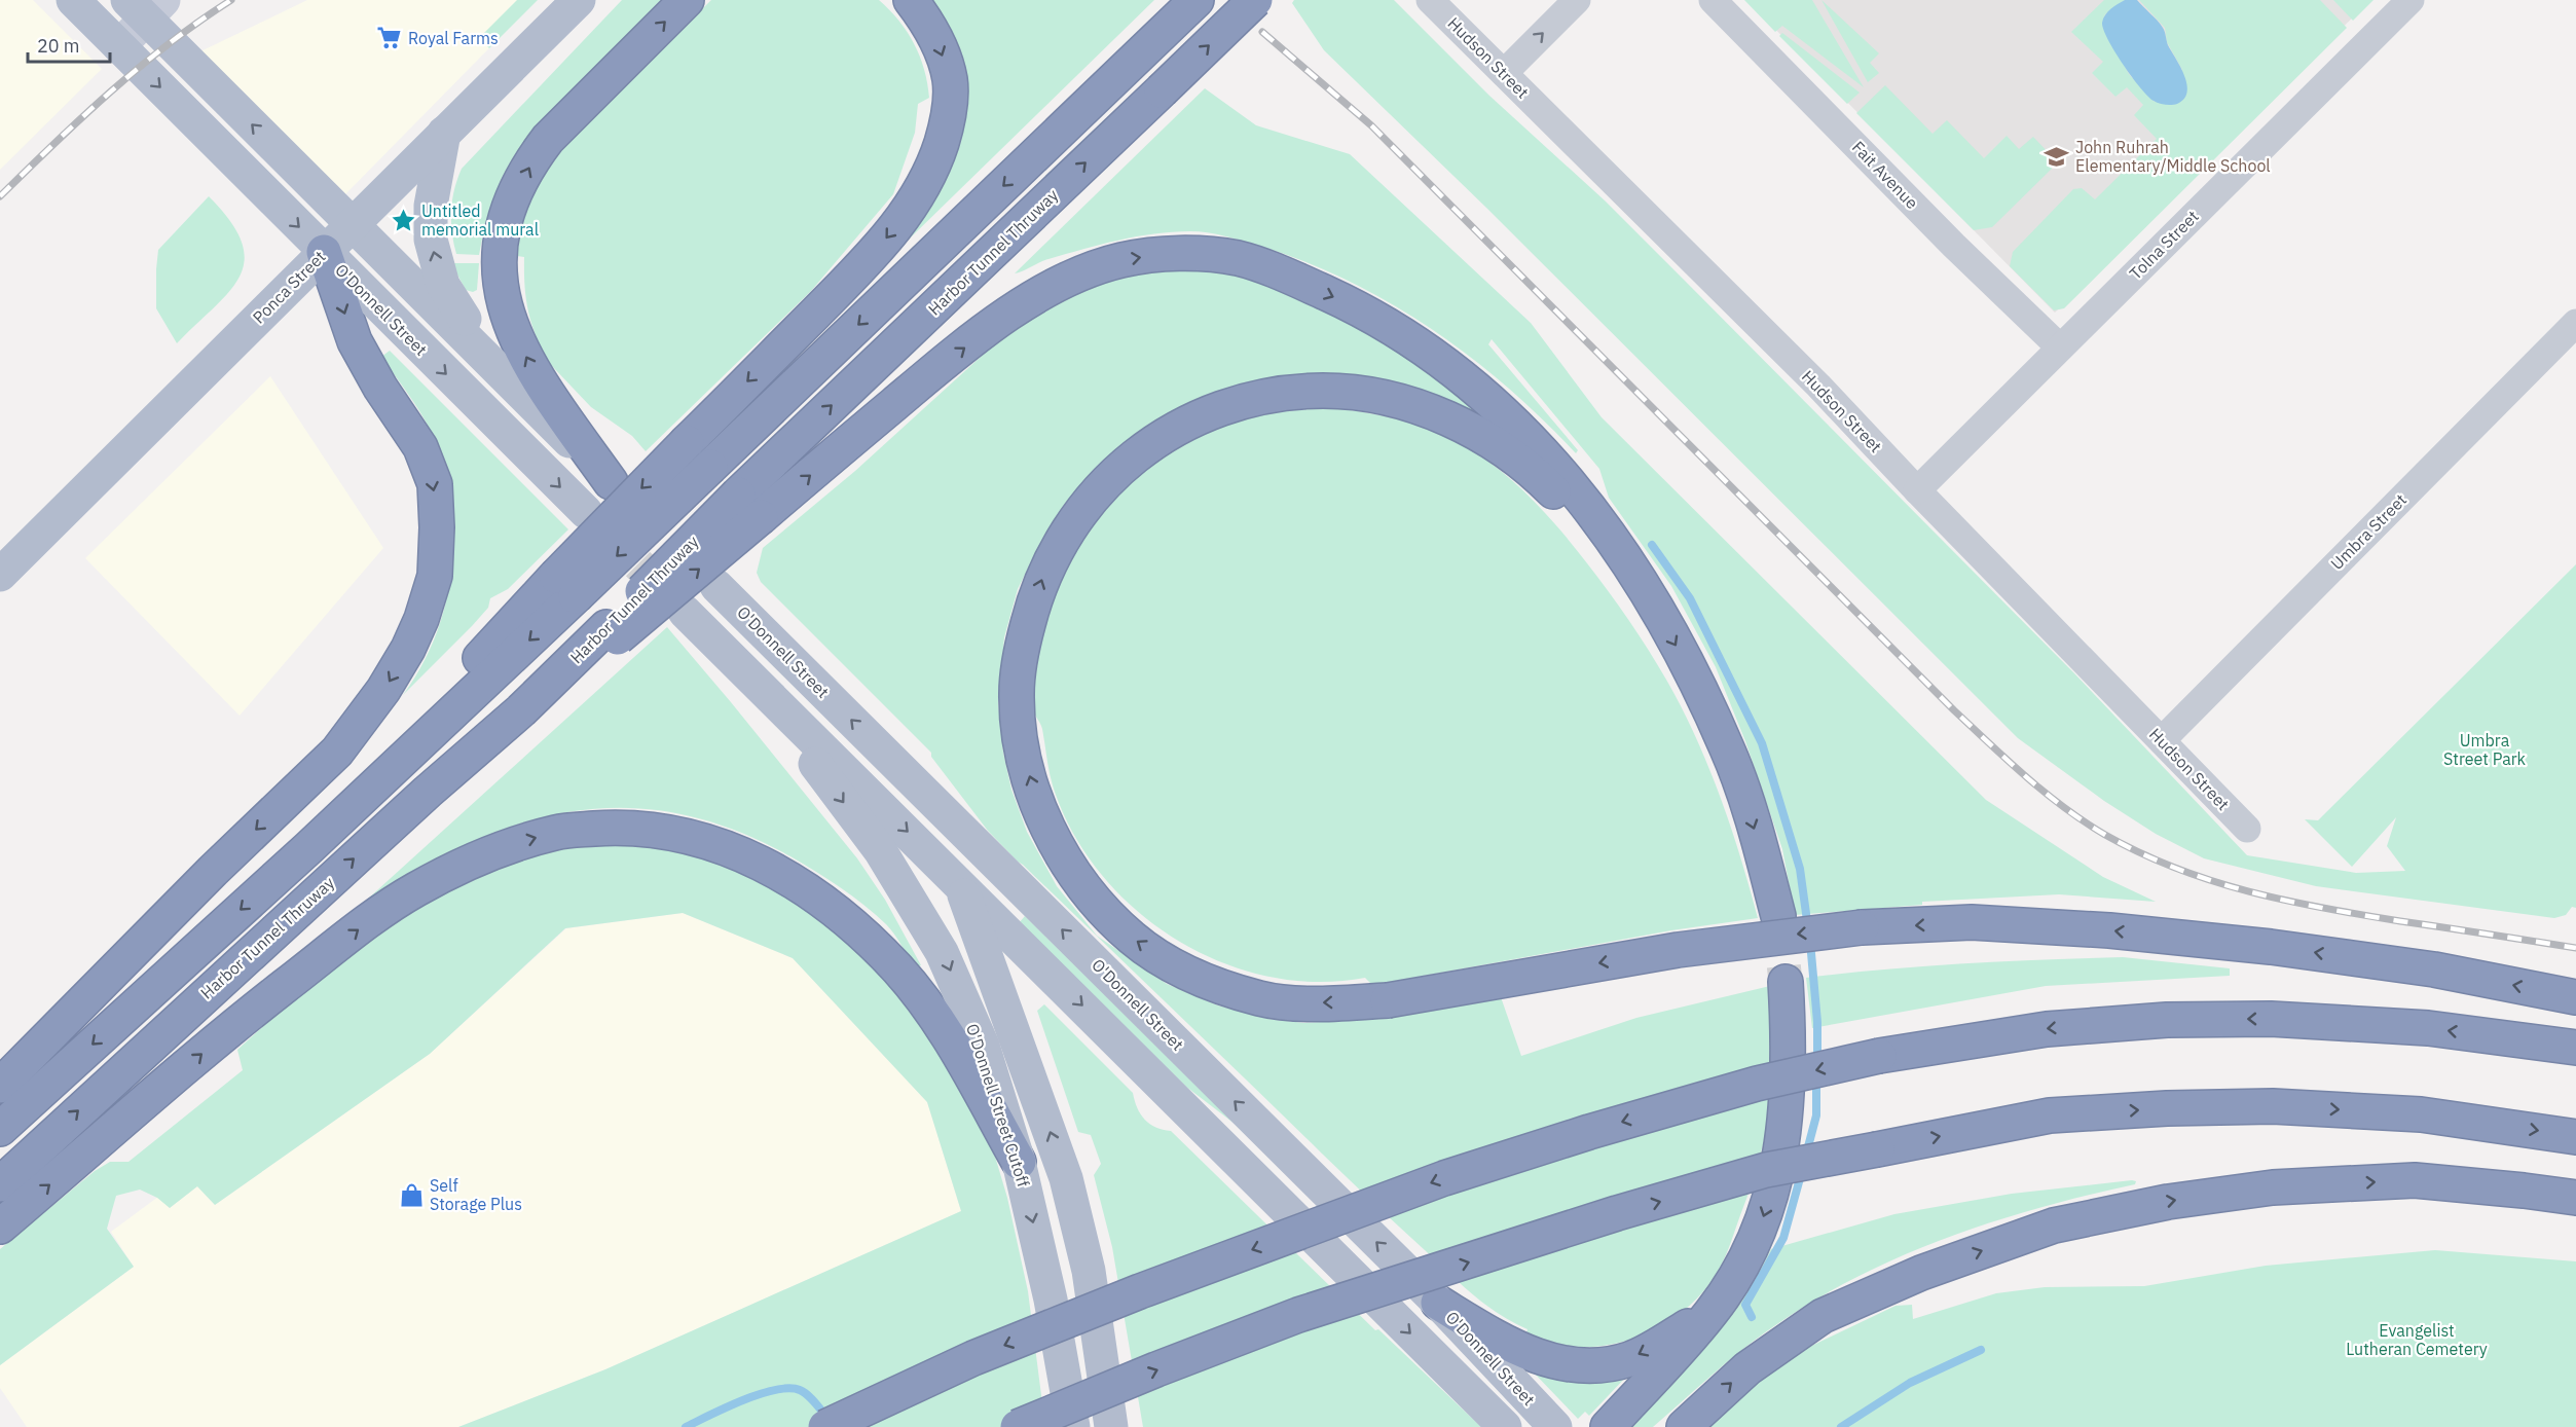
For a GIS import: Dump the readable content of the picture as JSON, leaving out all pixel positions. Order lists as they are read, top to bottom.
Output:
{
  "streets": {
    "highway": ["Harbor Tunnel Thruway"],
    "main road": ["Ponca Street", "O'Donnell Street", "O'Donnell Street Cutoff"],
    "street": [
      "Hudson Street",
      "Fait Avenue",
      "Tolna Street",
      "Umbra Street"
    ]
  },
  "crossings": [
    ["Hudson Street", "Tolna Street"],
    ["Hudson Street", "Umbra Street"],
    ["Fait Avenue", "Tolna Street"],
    ["Ponca Street", "O'Donnell Street"]
  ],
  "parks": ["Umbra Street Park", "Evangelist Lutheran Cemetery"],
  "places": {
    "supermarket": ["Royal Farms"],
    "school or university": ["John Ruhrah Elementary/Middle School"],
    "place": ["Untitled memorial mural"],
    "shop": ["Self Storage Plus"]
  },
  "scale_bar": "20 m"
}
